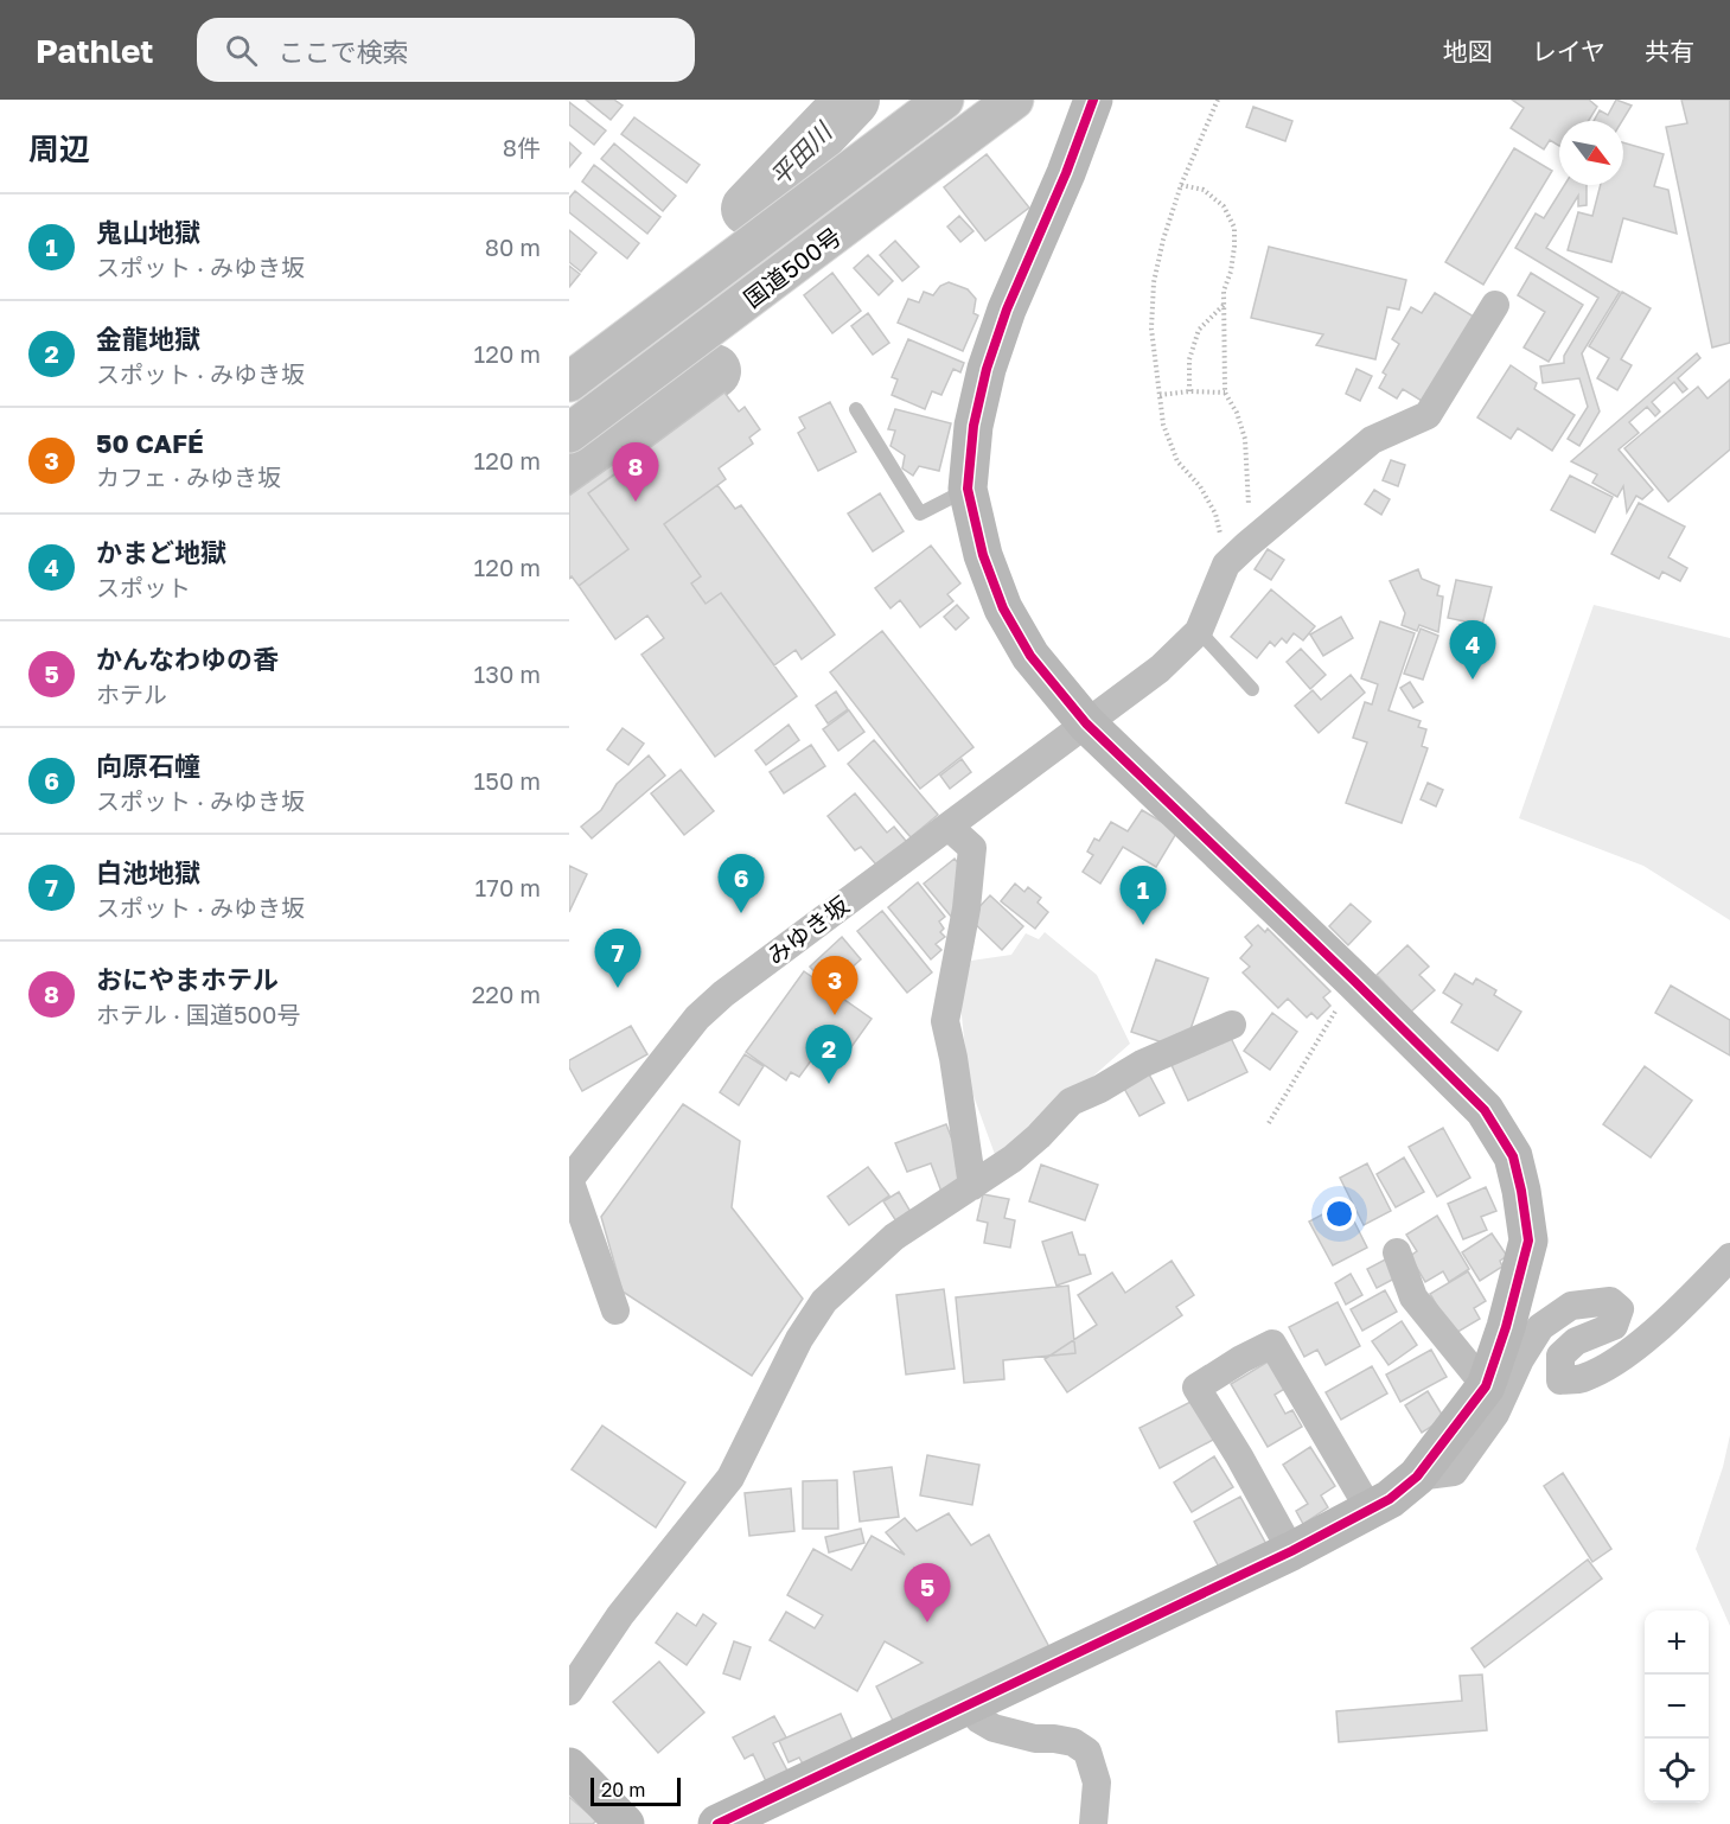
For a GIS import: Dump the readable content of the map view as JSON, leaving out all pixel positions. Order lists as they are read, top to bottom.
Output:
{
  "streets": {
    "highway": ["国道500号"],
    "street": ["みゆき坂"]
  },
  "water": ["平田川"],
  "scale_bar": "20 m",
  "north": "bottom right",
  "page": {
    "header": "Pathlet",
    "search": "ここで検索",
    "nav": ["地図", "レイヤ", "共有"],
    "heading": ["周辺", "8件"],
    "list": [
      {
        "mark": "1",
        "name": "鬼山地獄",
        "note": "スポット · みゆき坂",
        "value": "80 m"
      },
      {
        "mark": "2",
        "name": "金龍地獄",
        "note": "スポット · みゆき坂",
        "value": "120 m"
      },
      {
        "mark": "3",
        "name": "50 CAFÉ",
        "note": "カフェ · みゆき坂",
        "value": "120 m"
      },
      {
        "mark": "4",
        "name": "かまど地獄",
        "note": "スポット",
        "value": "120 m"
      },
      {
        "mark": "5",
        "name": "かんなわゆの香",
        "note": "ホテル",
        "value": "130 m"
      },
      {
        "mark": "6",
        "name": "向原石幢",
        "note": "スポット · みゆき坂",
        "value": "150 m"
      },
      {
        "mark": "7",
        "name": "白池地獄",
        "note": "スポット · みゆき坂",
        "value": "170 m"
      },
      {
        "mark": "8",
        "name": "おにやまホテル",
        "note": "ホテル · 国道500号",
        "value": "220 m"
      }
    ],
    "pins": [
      "8",
      "4",
      "6",
      "1",
      "7",
      "3",
      "2",
      "5"
    ],
    "map_buttons": ["+", "−"],
    "scale": "20 m"
  }
}
